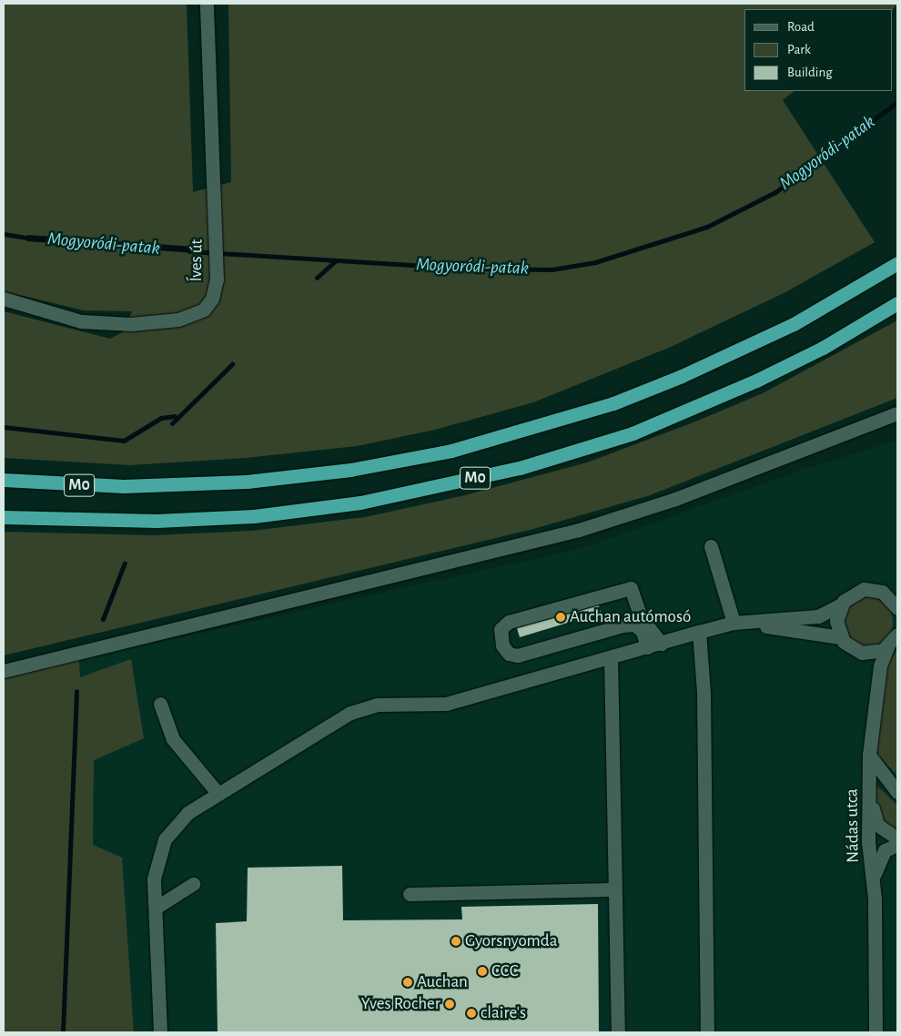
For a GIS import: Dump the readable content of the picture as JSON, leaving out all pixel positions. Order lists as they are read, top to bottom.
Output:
{
  "streets": {
    "highway": ["M0"],
    "street": ["Íves út", "Nádas utca"]
  },
  "water": ["Mogyoródi-patak"],
  "places": [
    "Auchan autómosó",
    "Gyorsnyomda",
    "CCC",
    "Auchan",
    "Yves Rocher",
    "claire's"
  ],
  "legend": ["Road", "Park", "Building"]
}
